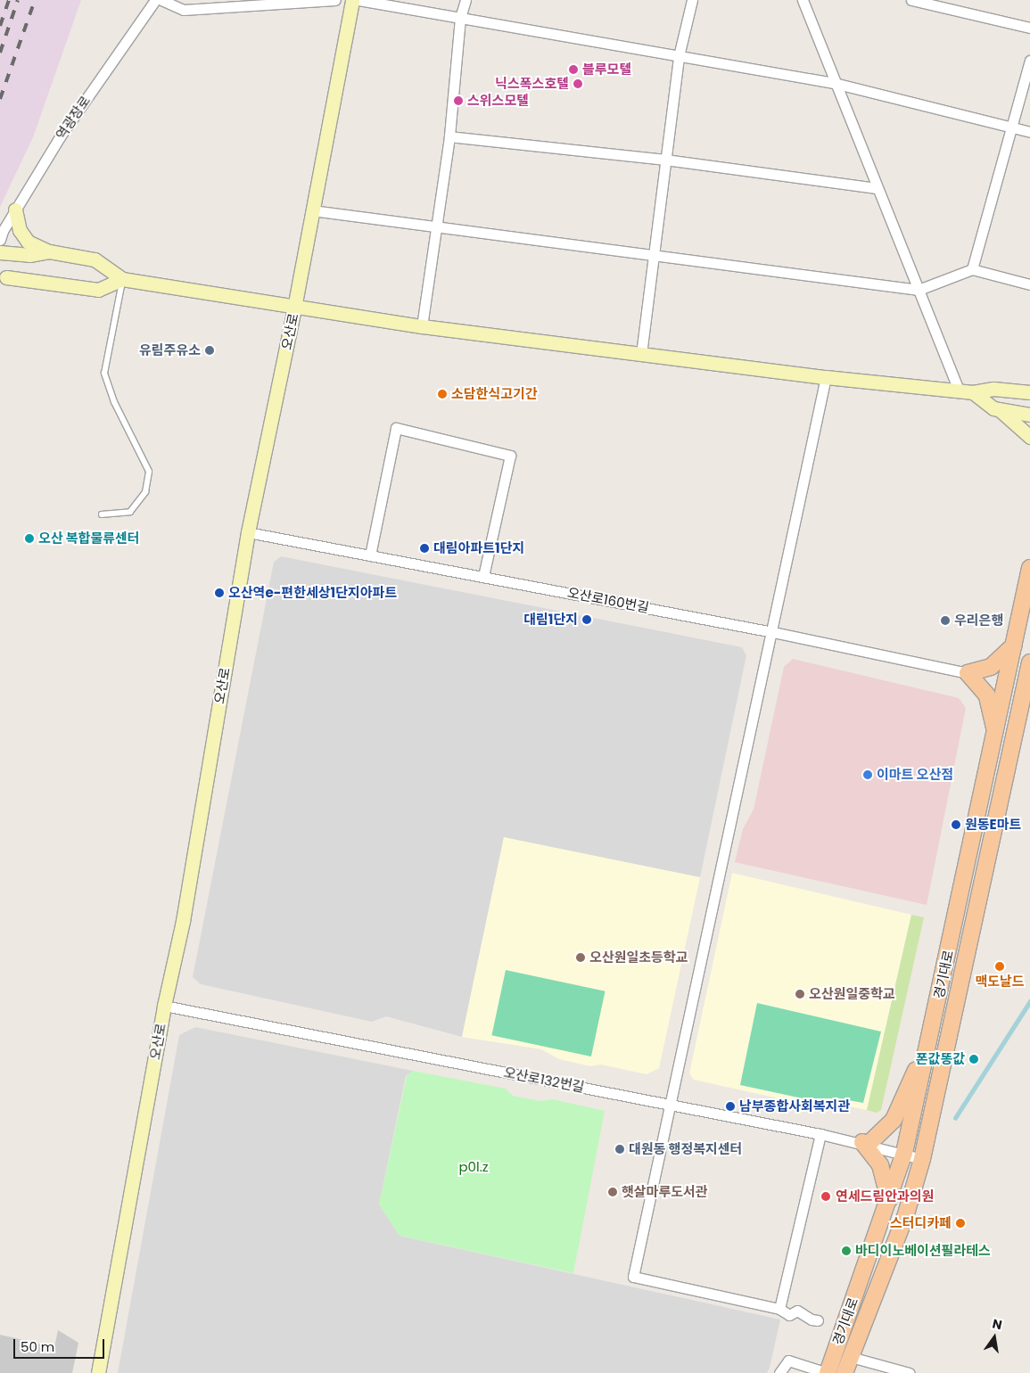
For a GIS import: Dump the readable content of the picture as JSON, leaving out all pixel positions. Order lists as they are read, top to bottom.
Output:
{
  "streets": {
    "main road": ["경기대로"],
    "street": [
      "역광장로",
      "오산로",
      "오산로160번길",
      "오산로132번길"
    ]
  },
  "crossings": [
    ["오산로", "오산로160번길"],
    ["오산로", "오산로132번길"],
    ["경기대로", "오산로132번길"]
  ],
  "parks": ["p0l.z"],
  "places": [
    "블루모텔",
    "닉스폭스호텔",
    "스위스모텔",
    "유림주유소",
    "소담한식고기간",
    "오산 복합물류센터",
    "대림아파트1단지",
    "오산역e-편한세상1단지아파트",
    "대림1단지",
    "우리은행",
    "이마트 오산점",
    "원동E마트",
    "오산원일초등학교",
    "맥도날드",
    "오산원일중학교",
    "폰값똥값",
    "남부종합사회복지관",
    "대원동 행정복지센터",
    "햇살마루도서관",
    "연세드림안과의원",
    "스터디카페",
    "바디이노베이션필라테스"
  ],
  "scale_bar": "50 m",
  "north": "top"
}
